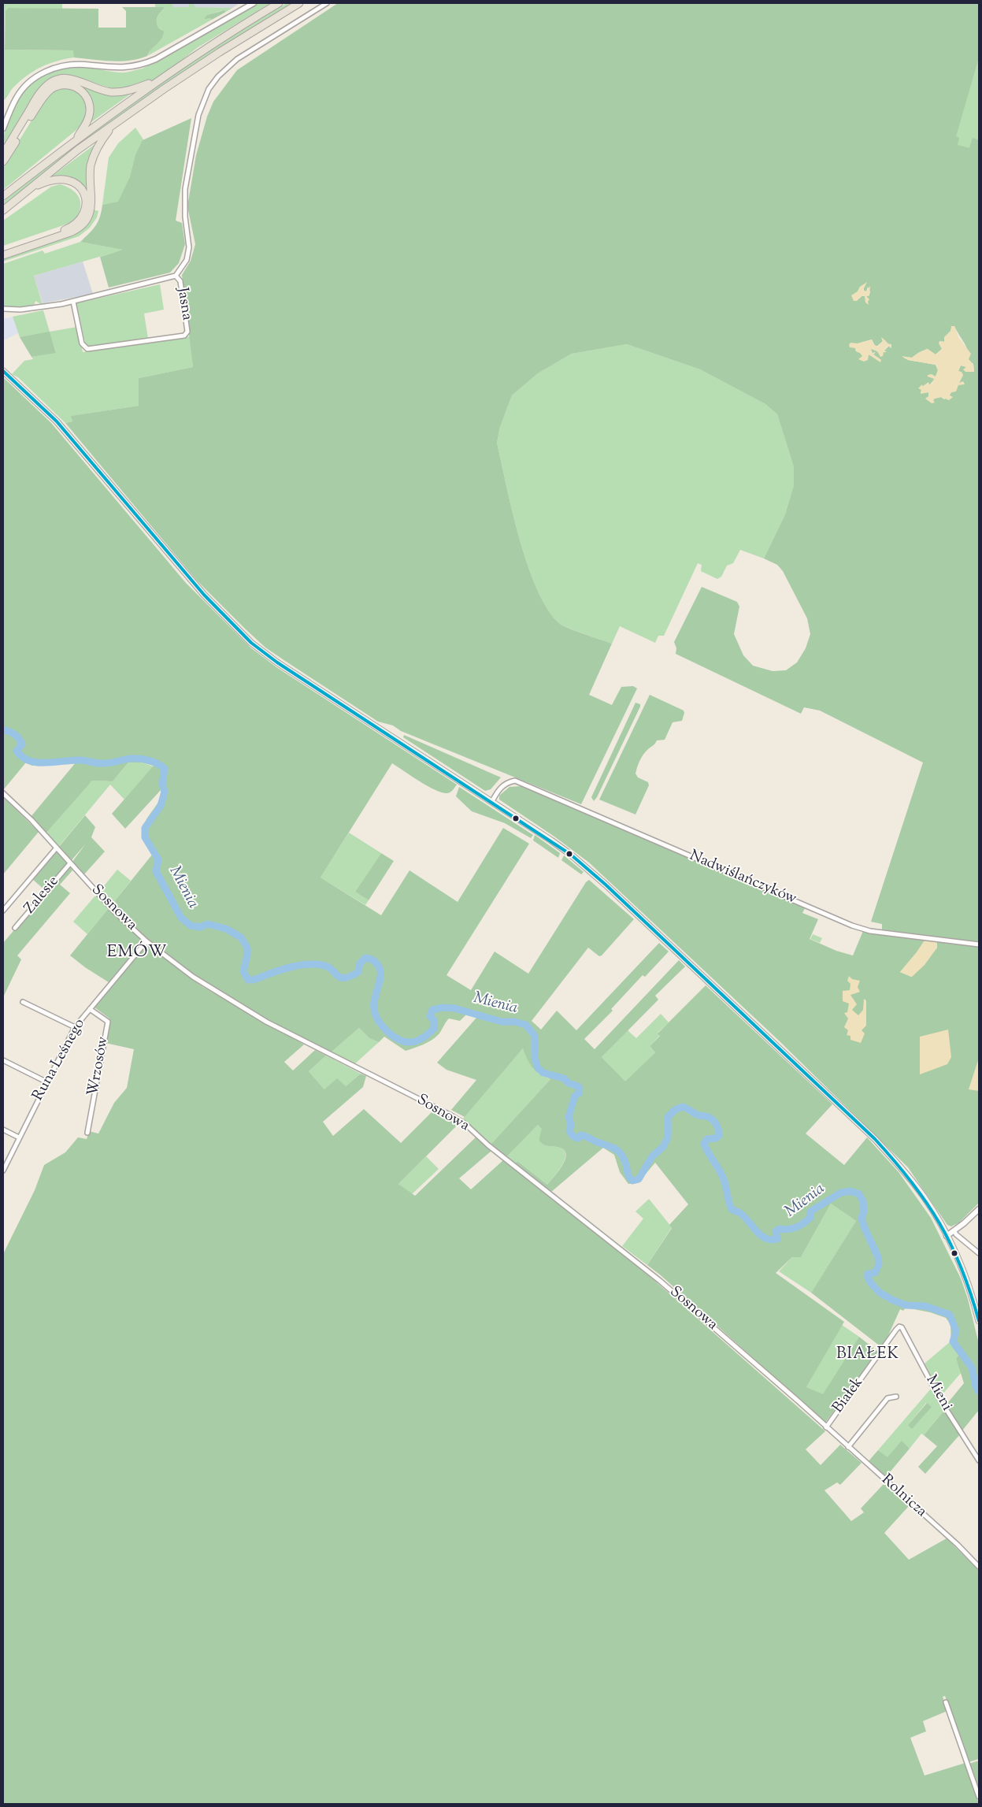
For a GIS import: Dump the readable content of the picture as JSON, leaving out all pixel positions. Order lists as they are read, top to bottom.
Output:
{
  "streets": {
    "street": [
      "Jasna",
      "Nadwiślańczyków",
      "Zalesie",
      "Sosnowa",
      "Runa Leśnego",
      "Wrzosów",
      "Mieni",
      "Białek",
      "Rolnicza"
    ]
  },
  "crossings": [
    ["Zalesie", "Sosnowa"],
    ["Sosnowa", "Runa Leśnego"],
    ["Sosnowa", "Białek"],
    ["Sosnowa", "Rolnicza"],
    ["Runa Leśnego", "Wrzosów"],
    ["Mieni", "Białek"],
    ["Białek", "Rolnicza"]
  ],
  "districts": ["EMÓW", "BIAŁEK"],
  "water": ["Mienia"]
}
